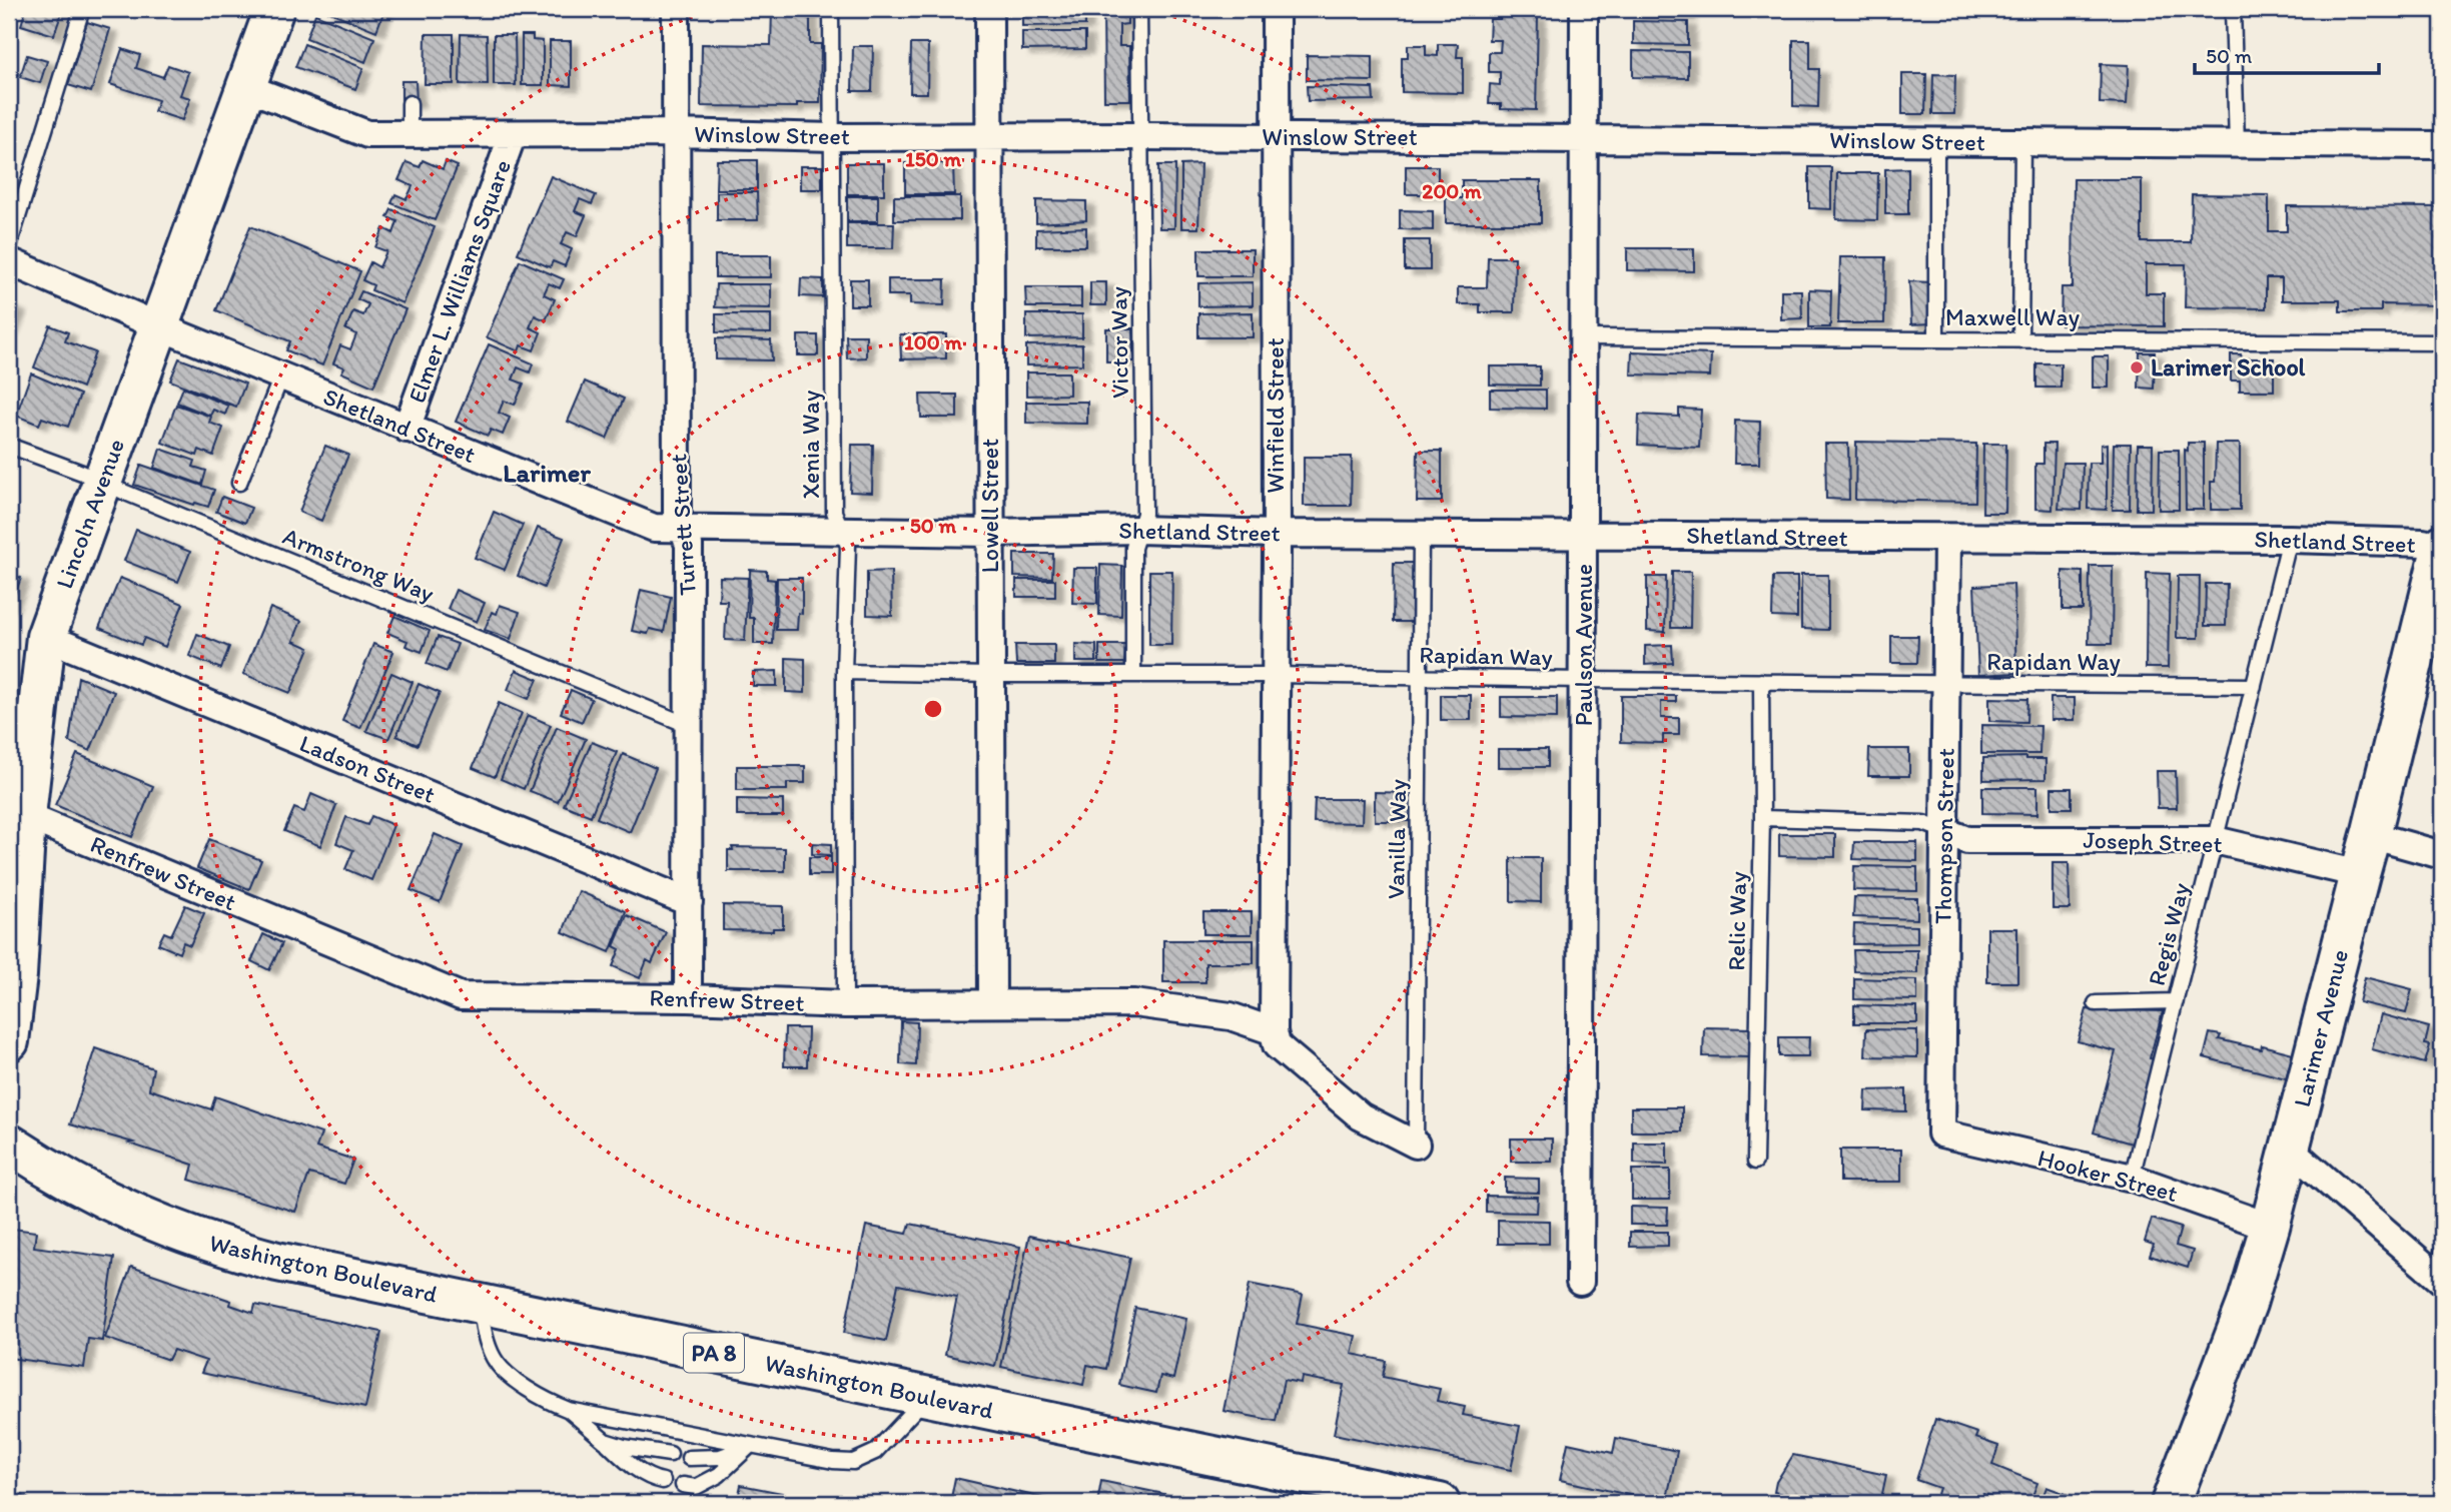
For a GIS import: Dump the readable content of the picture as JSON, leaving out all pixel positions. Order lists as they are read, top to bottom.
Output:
{
  "streets": {
    "main road": [
      "Lincoln Avenue",
      "Larimer Avenue",
      "Washington Boulevard",
      "PA 8"
    ],
    "street": [
      "Winslow Street",
      "Elmer L. Williams Square",
      "Winfield Street",
      "Shetland Street",
      "Lowell Street",
      "Turrett Street",
      "Paulson Avenue",
      "Ladson Street",
      "Thompson Street",
      "Joseph Street",
      "Renfrew Street",
      "Hooker Street"
    ],
    "lane": [
      "Maxwell Way",
      "Victor Way",
      "Xenia Way",
      "Armstrong Way",
      "Rapidan Way",
      "Vanilla Way",
      "Relic Way",
      "Regis Way"
    ]
  },
  "crossings": [
    ["Winslow Street", "Elmer L. Williams Square"],
    ["Winslow Street", "Victor Way"],
    ["Winslow Street", "Winfield Street"],
    ["Winslow Street", "Xenia Way"],
    ["Winslow Street", "Lowell Street"],
    ["Winslow Street", "Lincoln Avenue"],
    ["Winslow Street", "Turrett Street"],
    ["Winslow Street", "Paulson Avenue"],
    ["Elmer L. Williams Square", "Shetland Street"],
    ["Maxwell Way", "Paulson Avenue"],
    ["Victor Way", "Shetland Street"],
    ["Victor Way", "Rapidan Way"],
    ["Winfield Street", "Shetland Street"],
    ["Winfield Street", "Rapidan Way"],
    ["Winfield Street", "Renfrew Street"],
    ["Shetland Street", "Xenia Way"],
    ["Shetland Street", "Lowell Street"],
    ["Shetland Street", "Lincoln Avenue"],
    ["Shetland Street", "Turrett Street"],
    ["Shetland Street", "Paulson Avenue"],
    ["Shetland Street", "Thompson Street"],
    ["Shetland Street", "Vanilla Way"],
    ["Shetland Street", "Regis Way"],
    ["Shetland Street", "Larimer Avenue"],
    ["Xenia Way", "Rapidan Way"],
    ["Xenia Way", "Renfrew Street"],
    ["Lowell Street", "Rapidan Way"],
    ["Lowell Street", "Renfrew Street"],
    ["Lincoln Avenue", "Armstrong Way"],
    ["Lincoln Avenue", "Ladson Street"],
    ["Lincoln Avenue", "Renfrew Street"],
    ["Turrett Street", "Armstrong Way"],
    ["Turrett Street", "Ladson Street"],
    ["Turrett Street", "Renfrew Street"],
    ["Paulson Avenue", "Rapidan Way"],
    ["Rapidan Way", "Thompson Street"],
    ["Rapidan Way", "Vanilla Way"],
    ["Rapidan Way", "Relic Way"],
    ["Rapidan Way", "Regis Way"],
    ["Thompson Street", "Joseph Street"],
    ["Thompson Street", "Hooker Street"],
    ["Joseph Street", "Regis Way"],
    ["Joseph Street", "Larimer Avenue"],
    ["Regis Way", "Hooker Street"],
    ["Larimer Avenue", "Hooker Street"]
  ],
  "districts": ["Larimer"],
  "places": ["Larimer School"],
  "scale_bar": "50 m",
  "rings": [
    "150 m",
    "200 m",
    "100 m",
    "50 m"
  ]
}
